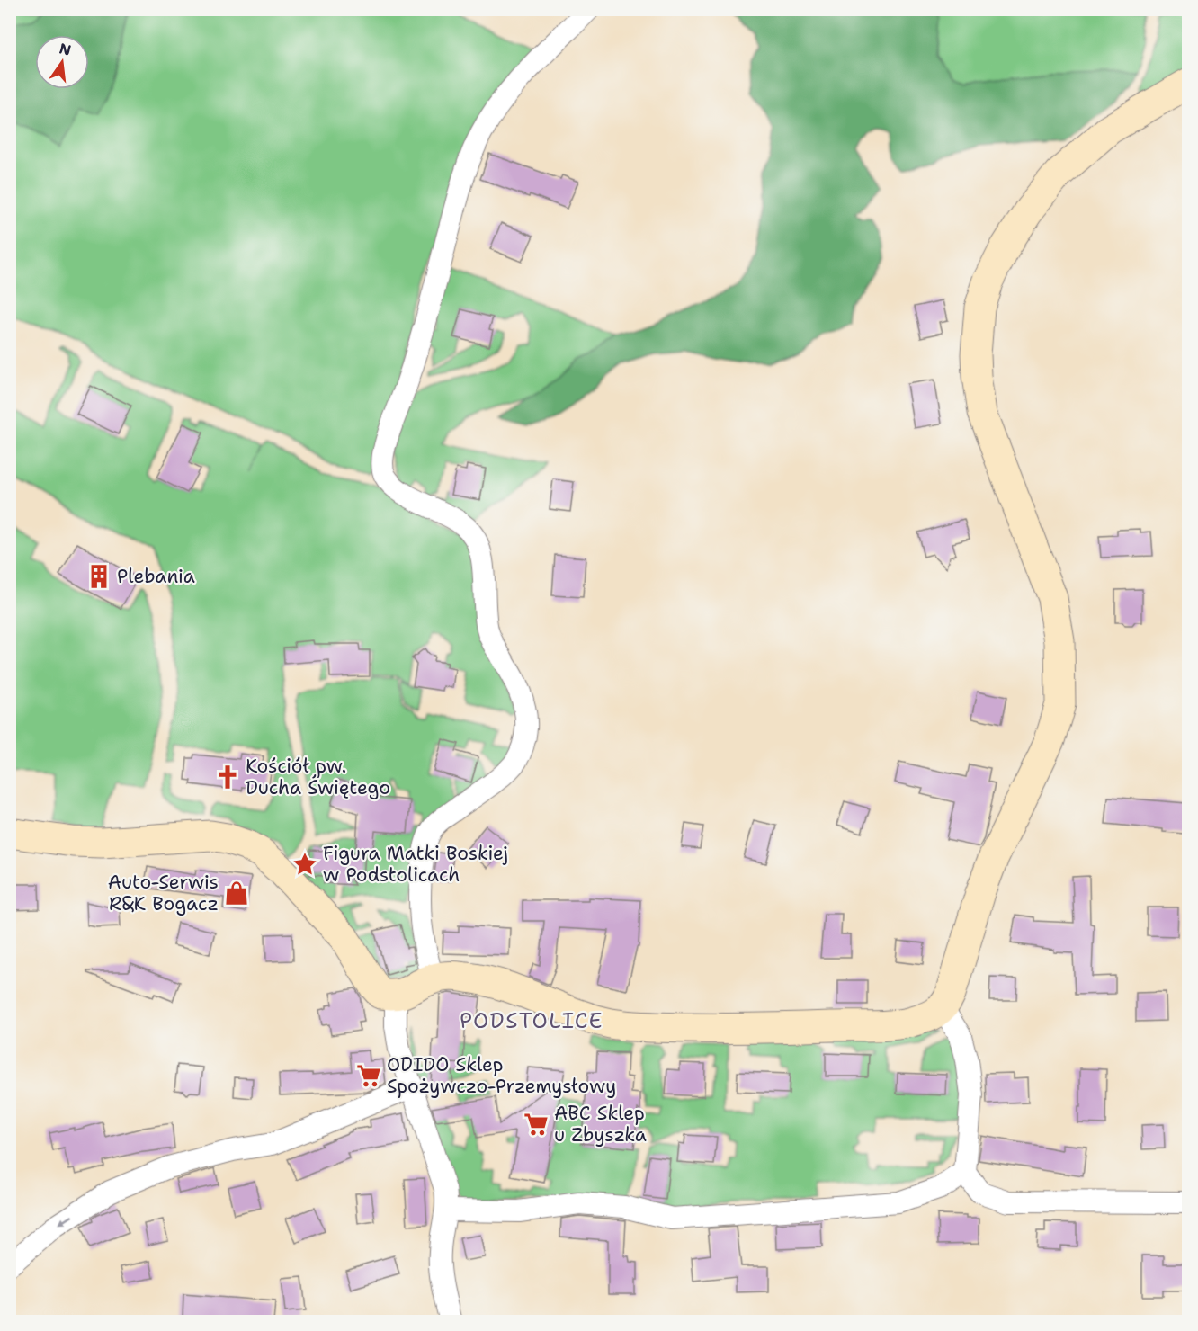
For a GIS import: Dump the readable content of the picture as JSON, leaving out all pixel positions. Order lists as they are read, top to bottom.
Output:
{
  "districts": ["PODSTOLICE"],
  "places": {
    "building": ["Plebania"],
    "church": ["Kościół pw. Ducha Świętego"],
    "place": ["Figura Matki Boskiej w Podstolicach"],
    "shop": ["Auto-Serwis R&K Bogacz"],
    "supermarket": ["ODIDO Sklep Spożywczo-Przemysłowy", "ABC Sklep u Zbyszka"]
  },
  "north": "top"
}
